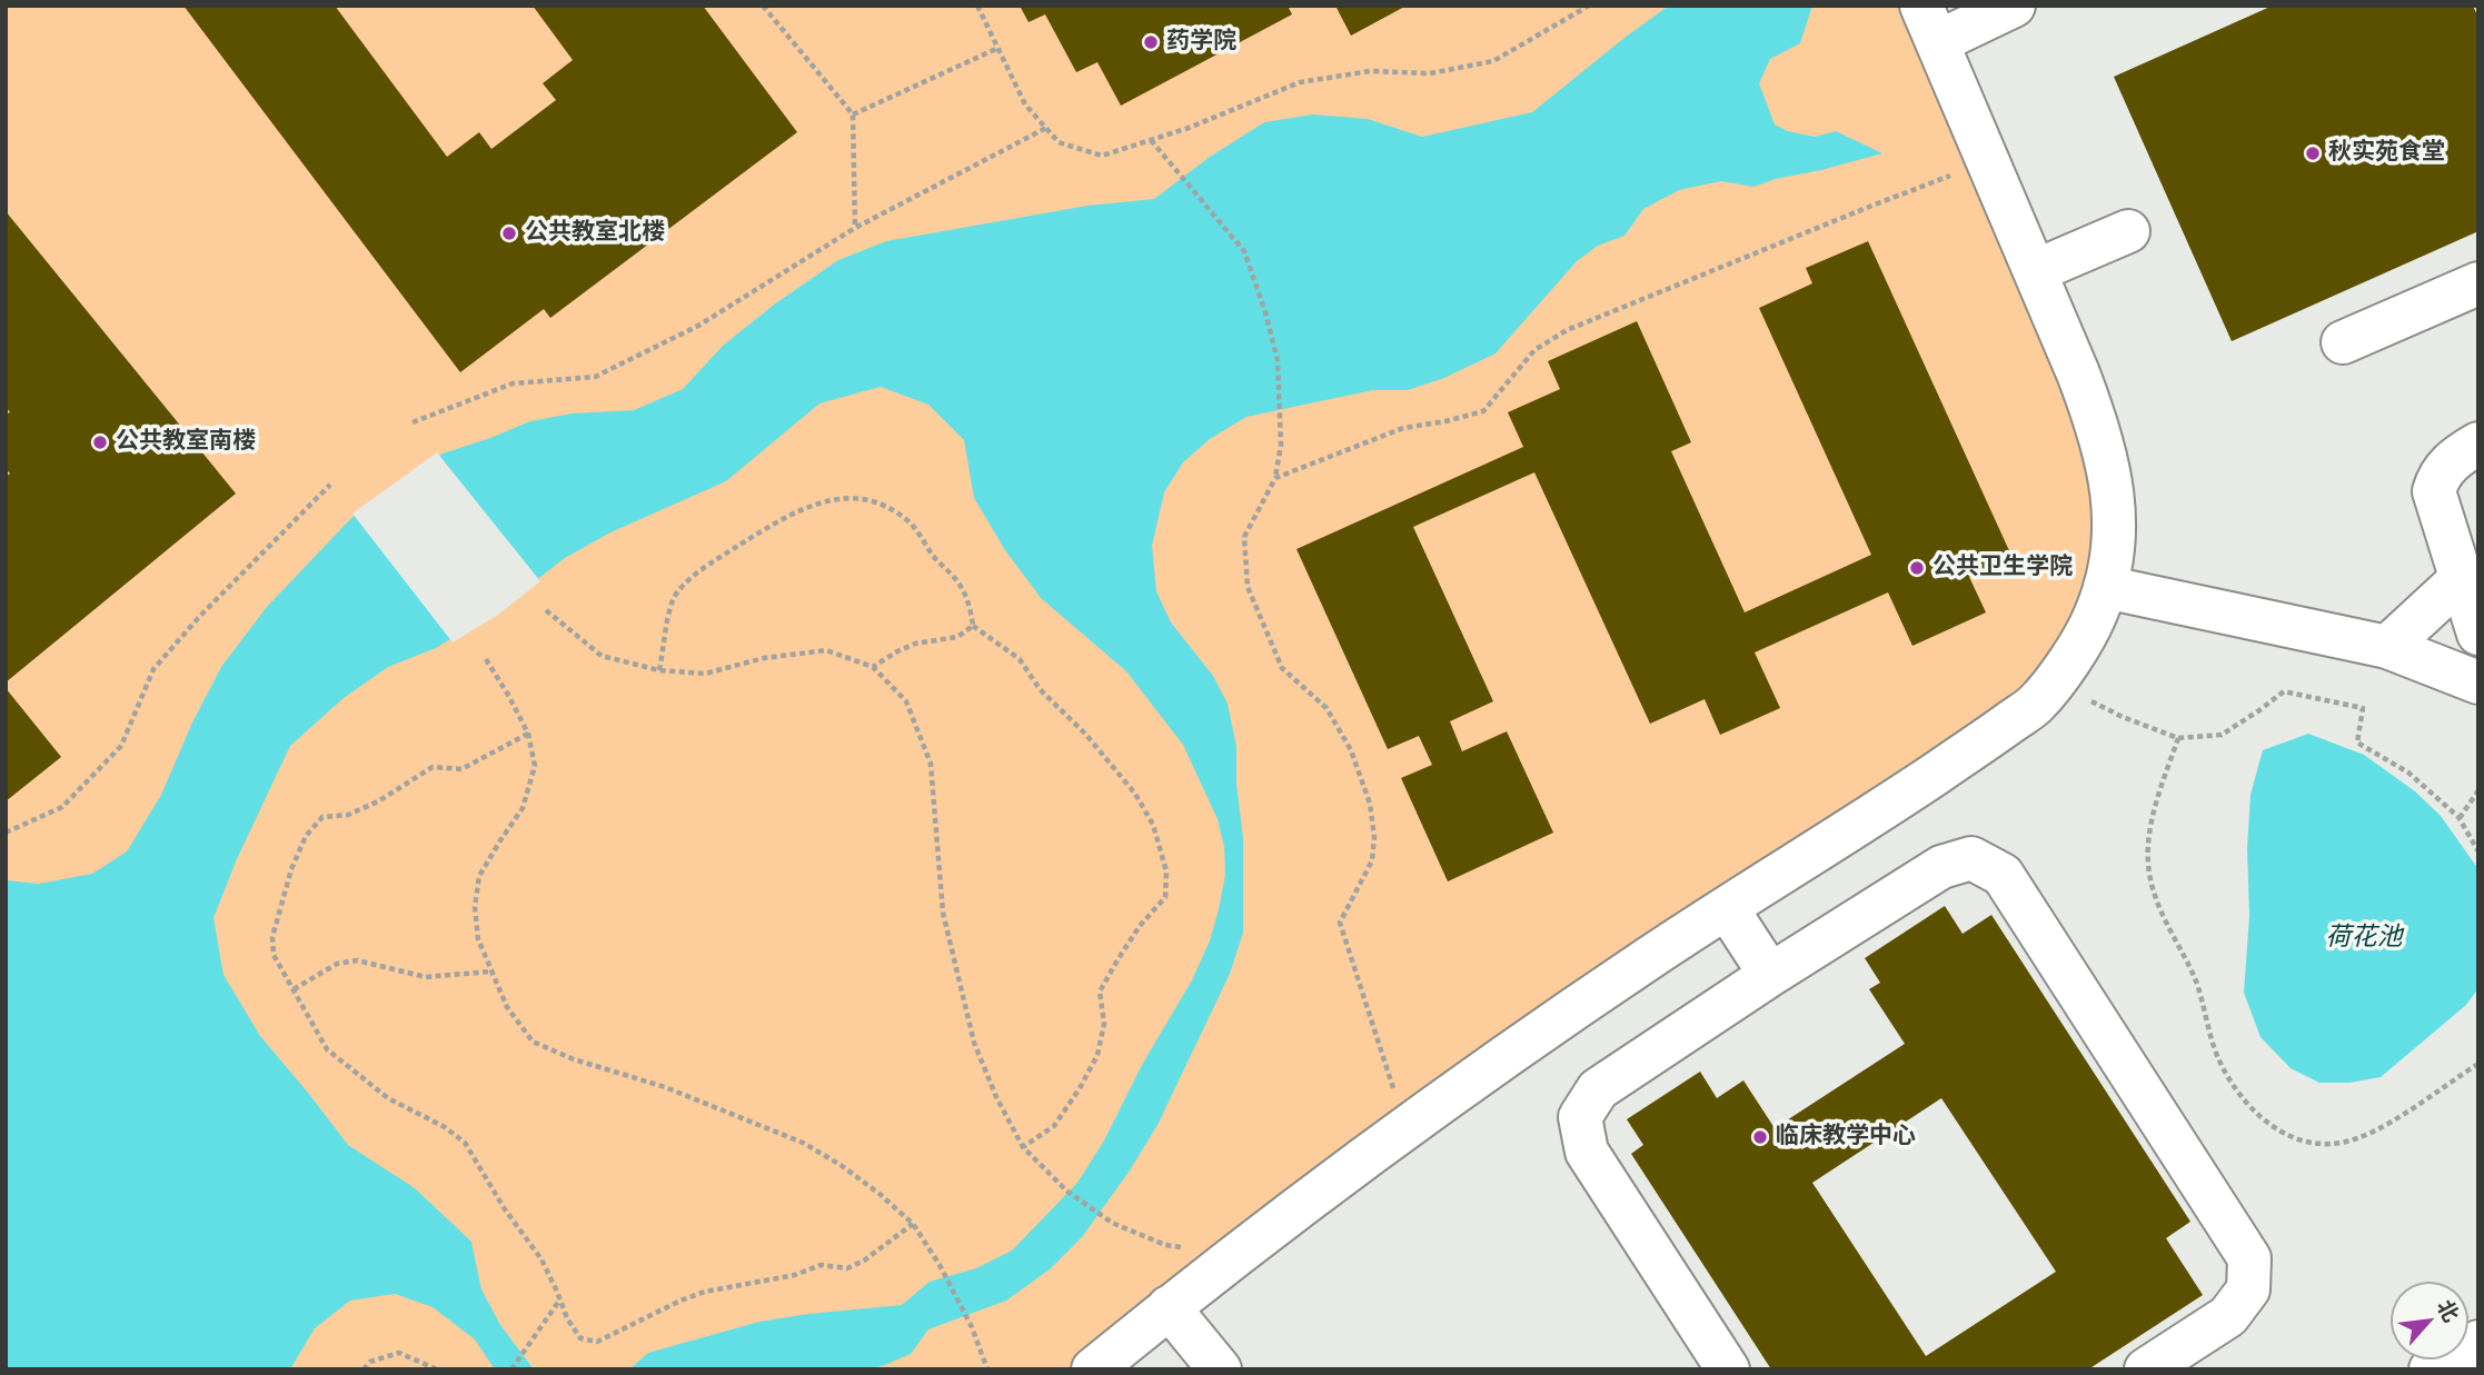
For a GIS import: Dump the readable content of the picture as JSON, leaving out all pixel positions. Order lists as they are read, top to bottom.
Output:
{
  "water": ["荷花池"],
  "places": [
    "药学院",
    "秋实苑食堂",
    "公共教室北楼",
    "公共教室南楼",
    "公共卫生学院",
    "临床教学中心"
  ],
  "north": "top right"
}
